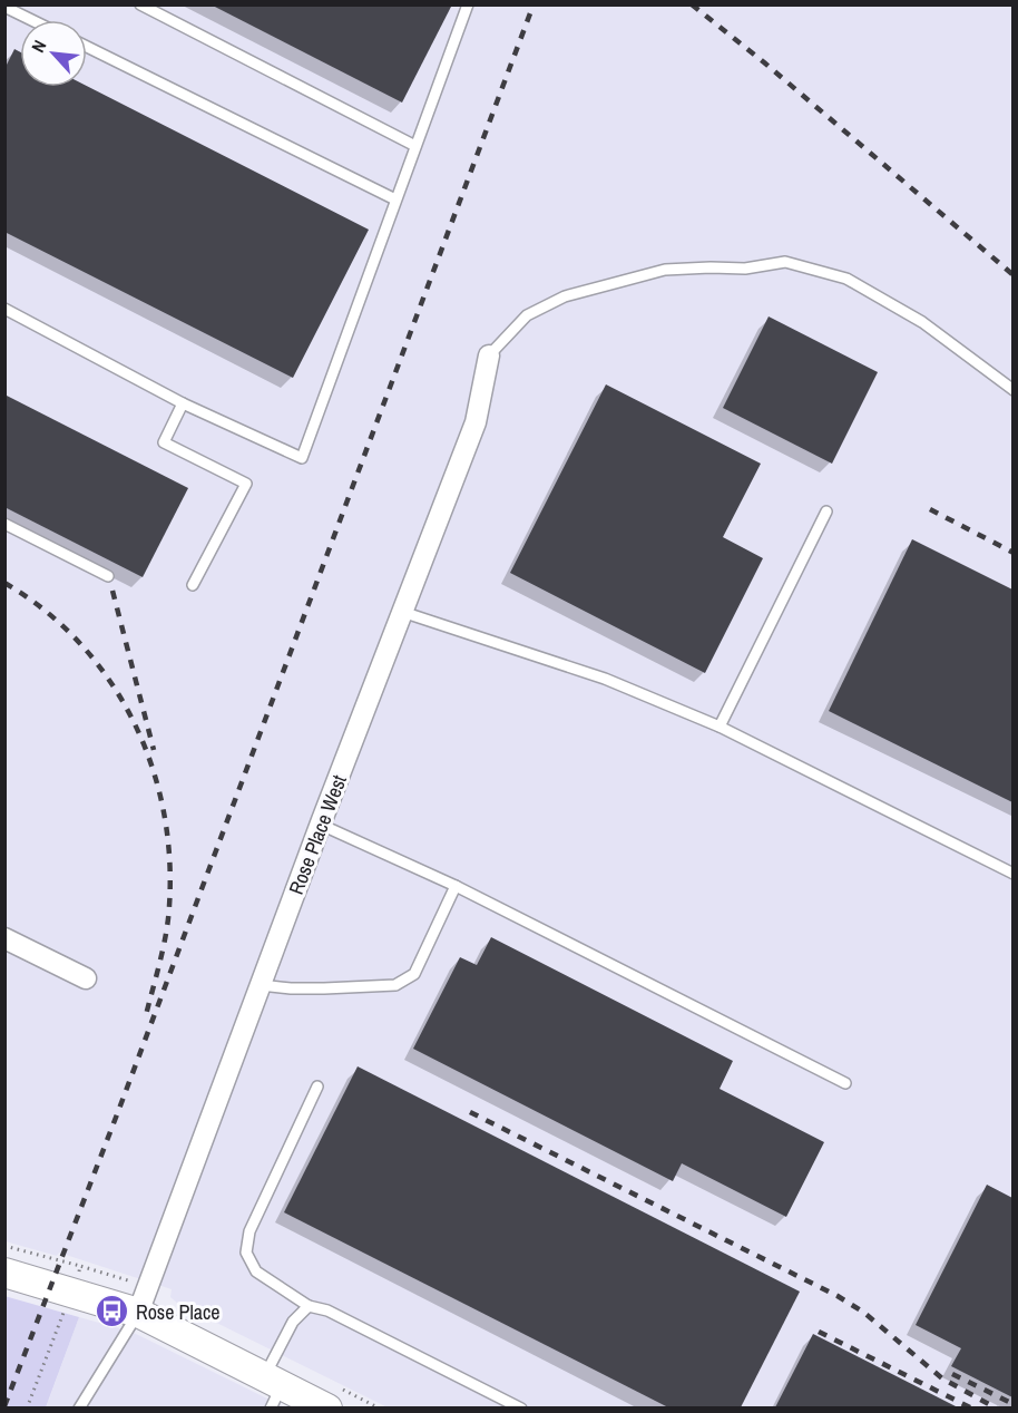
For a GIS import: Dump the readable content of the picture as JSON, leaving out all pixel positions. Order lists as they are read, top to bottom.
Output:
{
  "streets": {
    "street": ["Rose Place West"]
  },
  "places": {
    "bus stop": ["Rose Place"]
  },
  "north": "top left"
}
